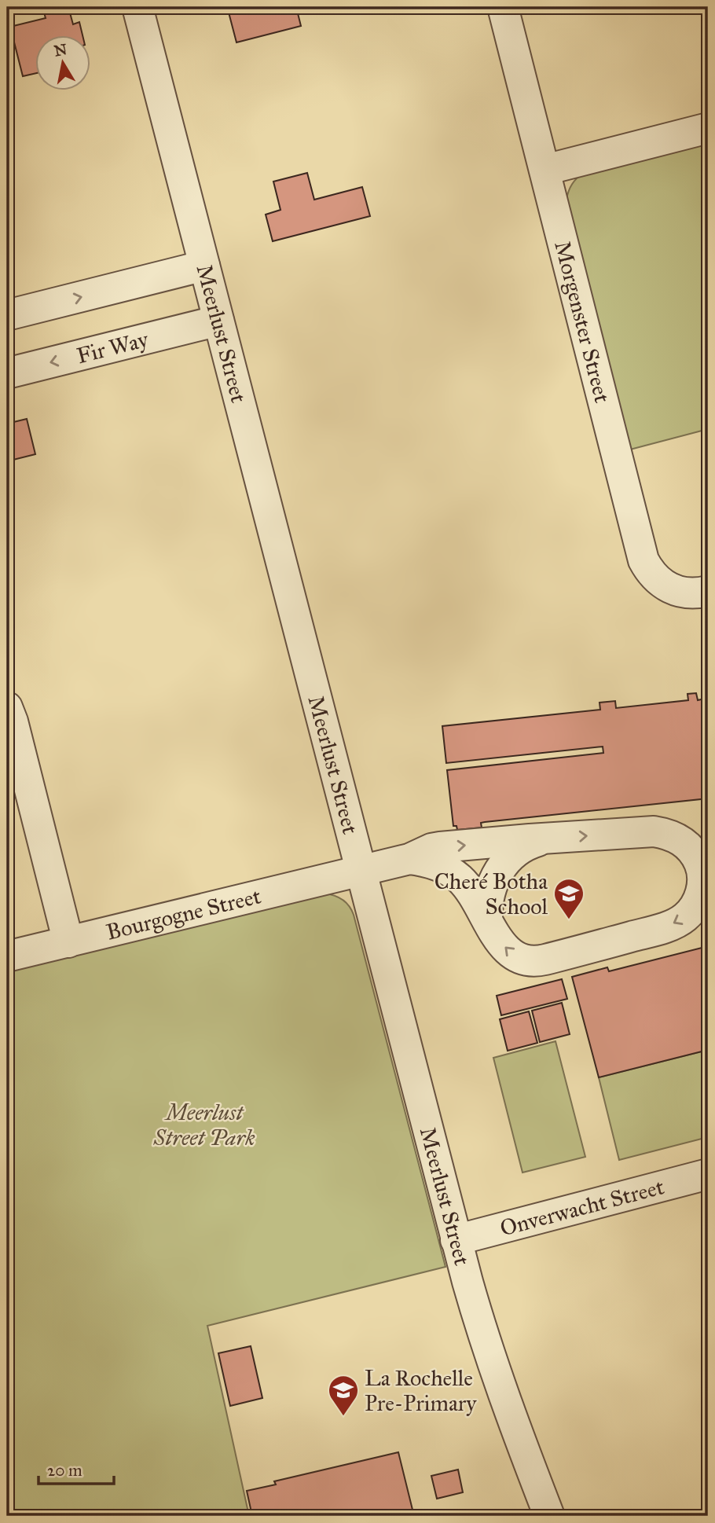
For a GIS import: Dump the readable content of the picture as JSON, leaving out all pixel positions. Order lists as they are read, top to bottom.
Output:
{
  "streets": {
    "street": [
      "Morgenster Street",
      "Meerlust Street",
      "Fir Way",
      "Bourgogne Street",
      "Onverwacht Street"
    ]
  },
  "crossings": [
    ["Meerlust Street", "Fir Way"],
    ["Meerlust Street", "Bourgogne Street"],
    ["Meerlust Street", "Onverwacht Street"]
  ],
  "parks": ["Meerlust Street Park"],
  "places": {
    "school or university": ["Cheré Botha School", "La Rochelle Pre-Primary"]
  },
  "scale_bar": "20 m",
  "north": "top"
}
